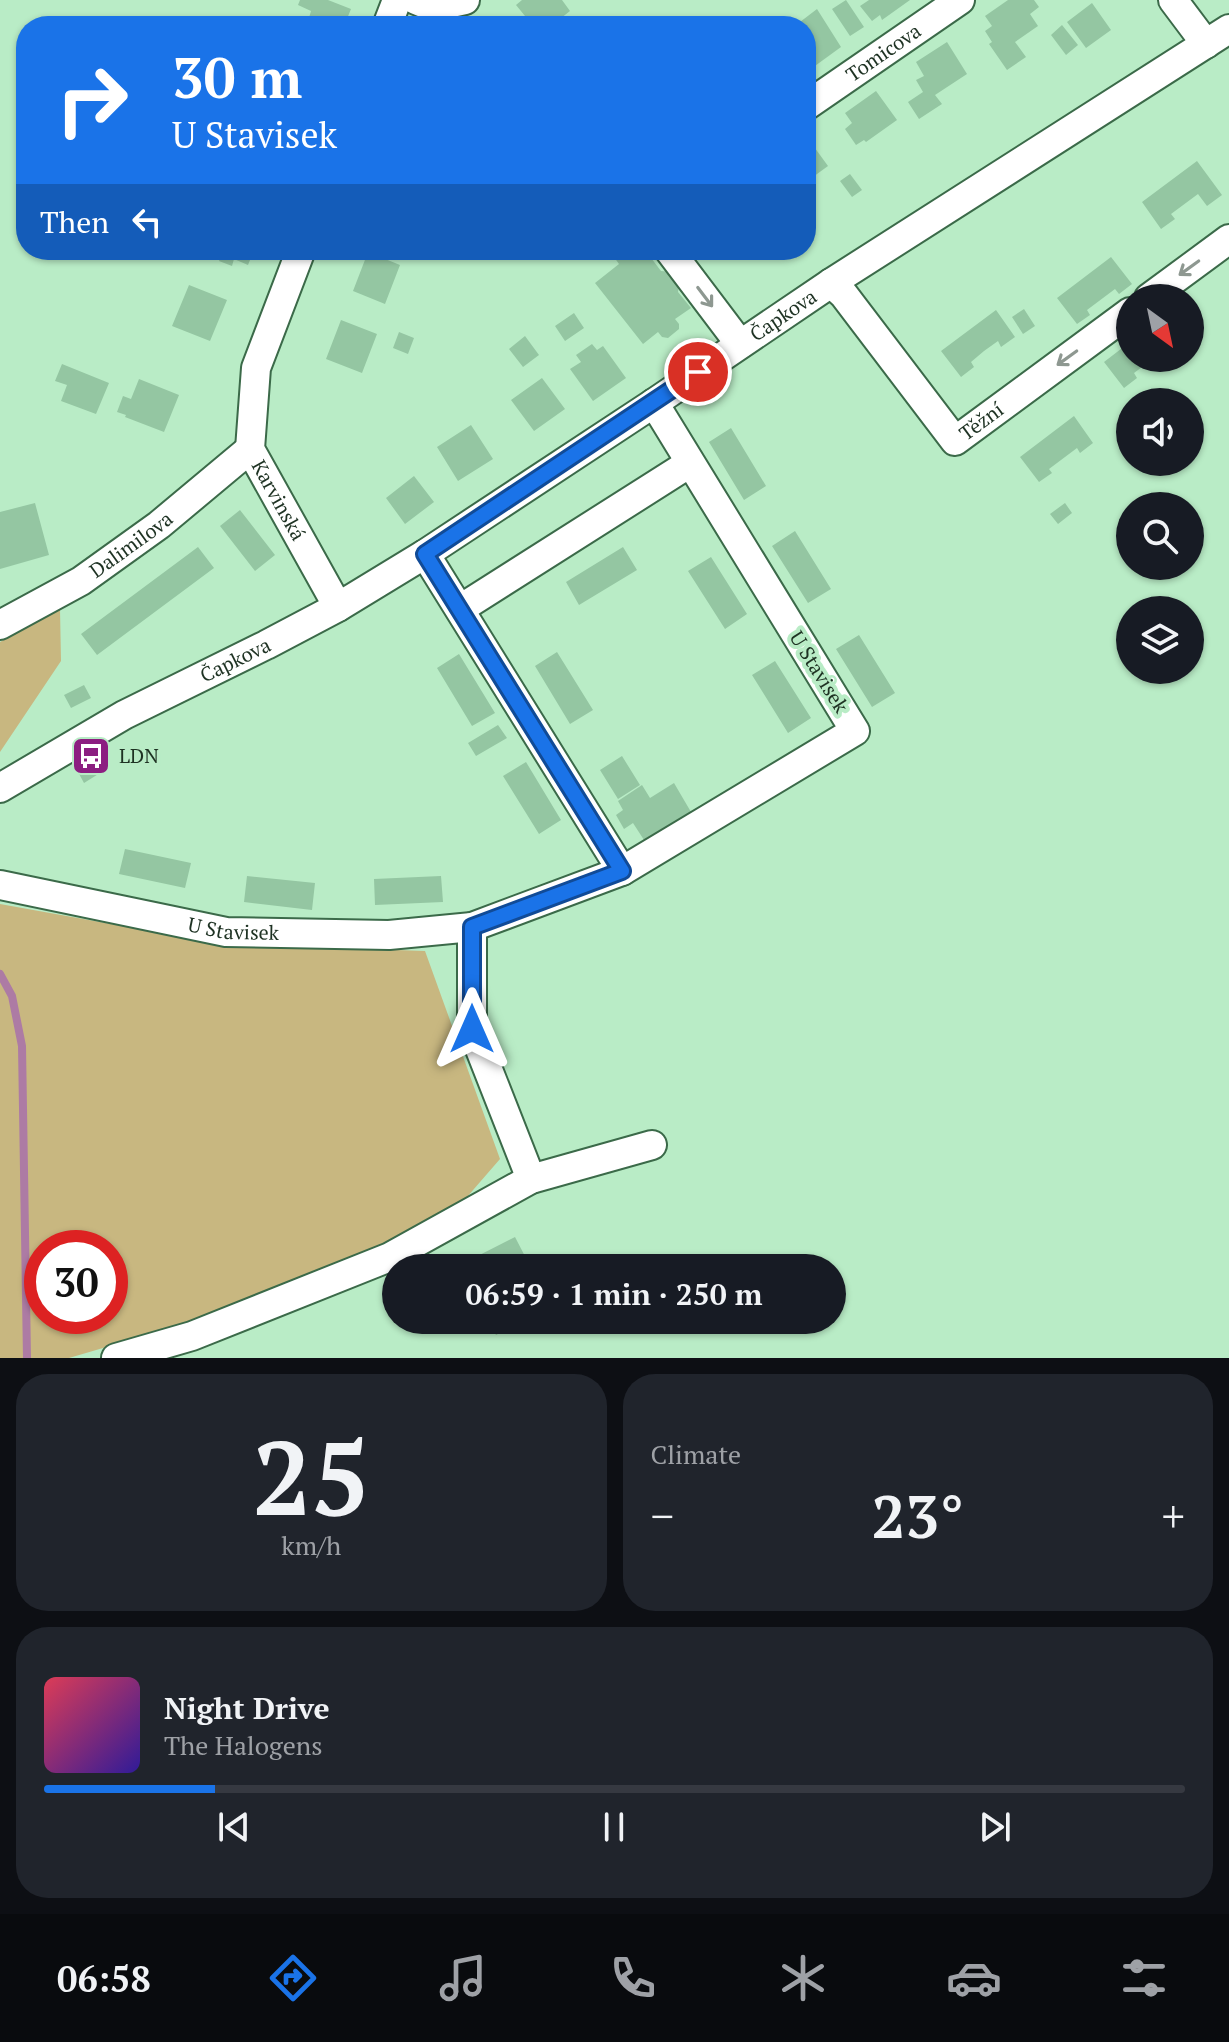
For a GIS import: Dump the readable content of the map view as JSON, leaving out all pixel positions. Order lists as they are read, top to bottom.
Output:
{
  "streets": {
    "street": [
      "Tomicova",
      "Čapkova",
      "Těžní",
      "Karvinská",
      "Dalimilova",
      "U Stavisek"
    ]
  },
  "crossings": [
    ["Čapkova", "Těžní"],
    ["Čapkova", "Karvinská"],
    ["Čapkova", "U Stavisek"],
    ["Karvinská", "Dalimilova"]
  ],
  "places": {
    "bus stop": ["LDN"]
  },
  "north": "bottom right",
  "page": {
    "turn": ["30 m", "U Stavisek"],
    "then": "Then",
    "limit": "30",
    "trip": "06:59 · 1 min · 250 m",
    "tile": [
      ["25", "km/h"],
      "Climate"
    ],
    "heat": ["−", "23°", "+"],
    "song": ["Night Drive", "The Halogens"],
    "tabs": "06:58"
  }
}
